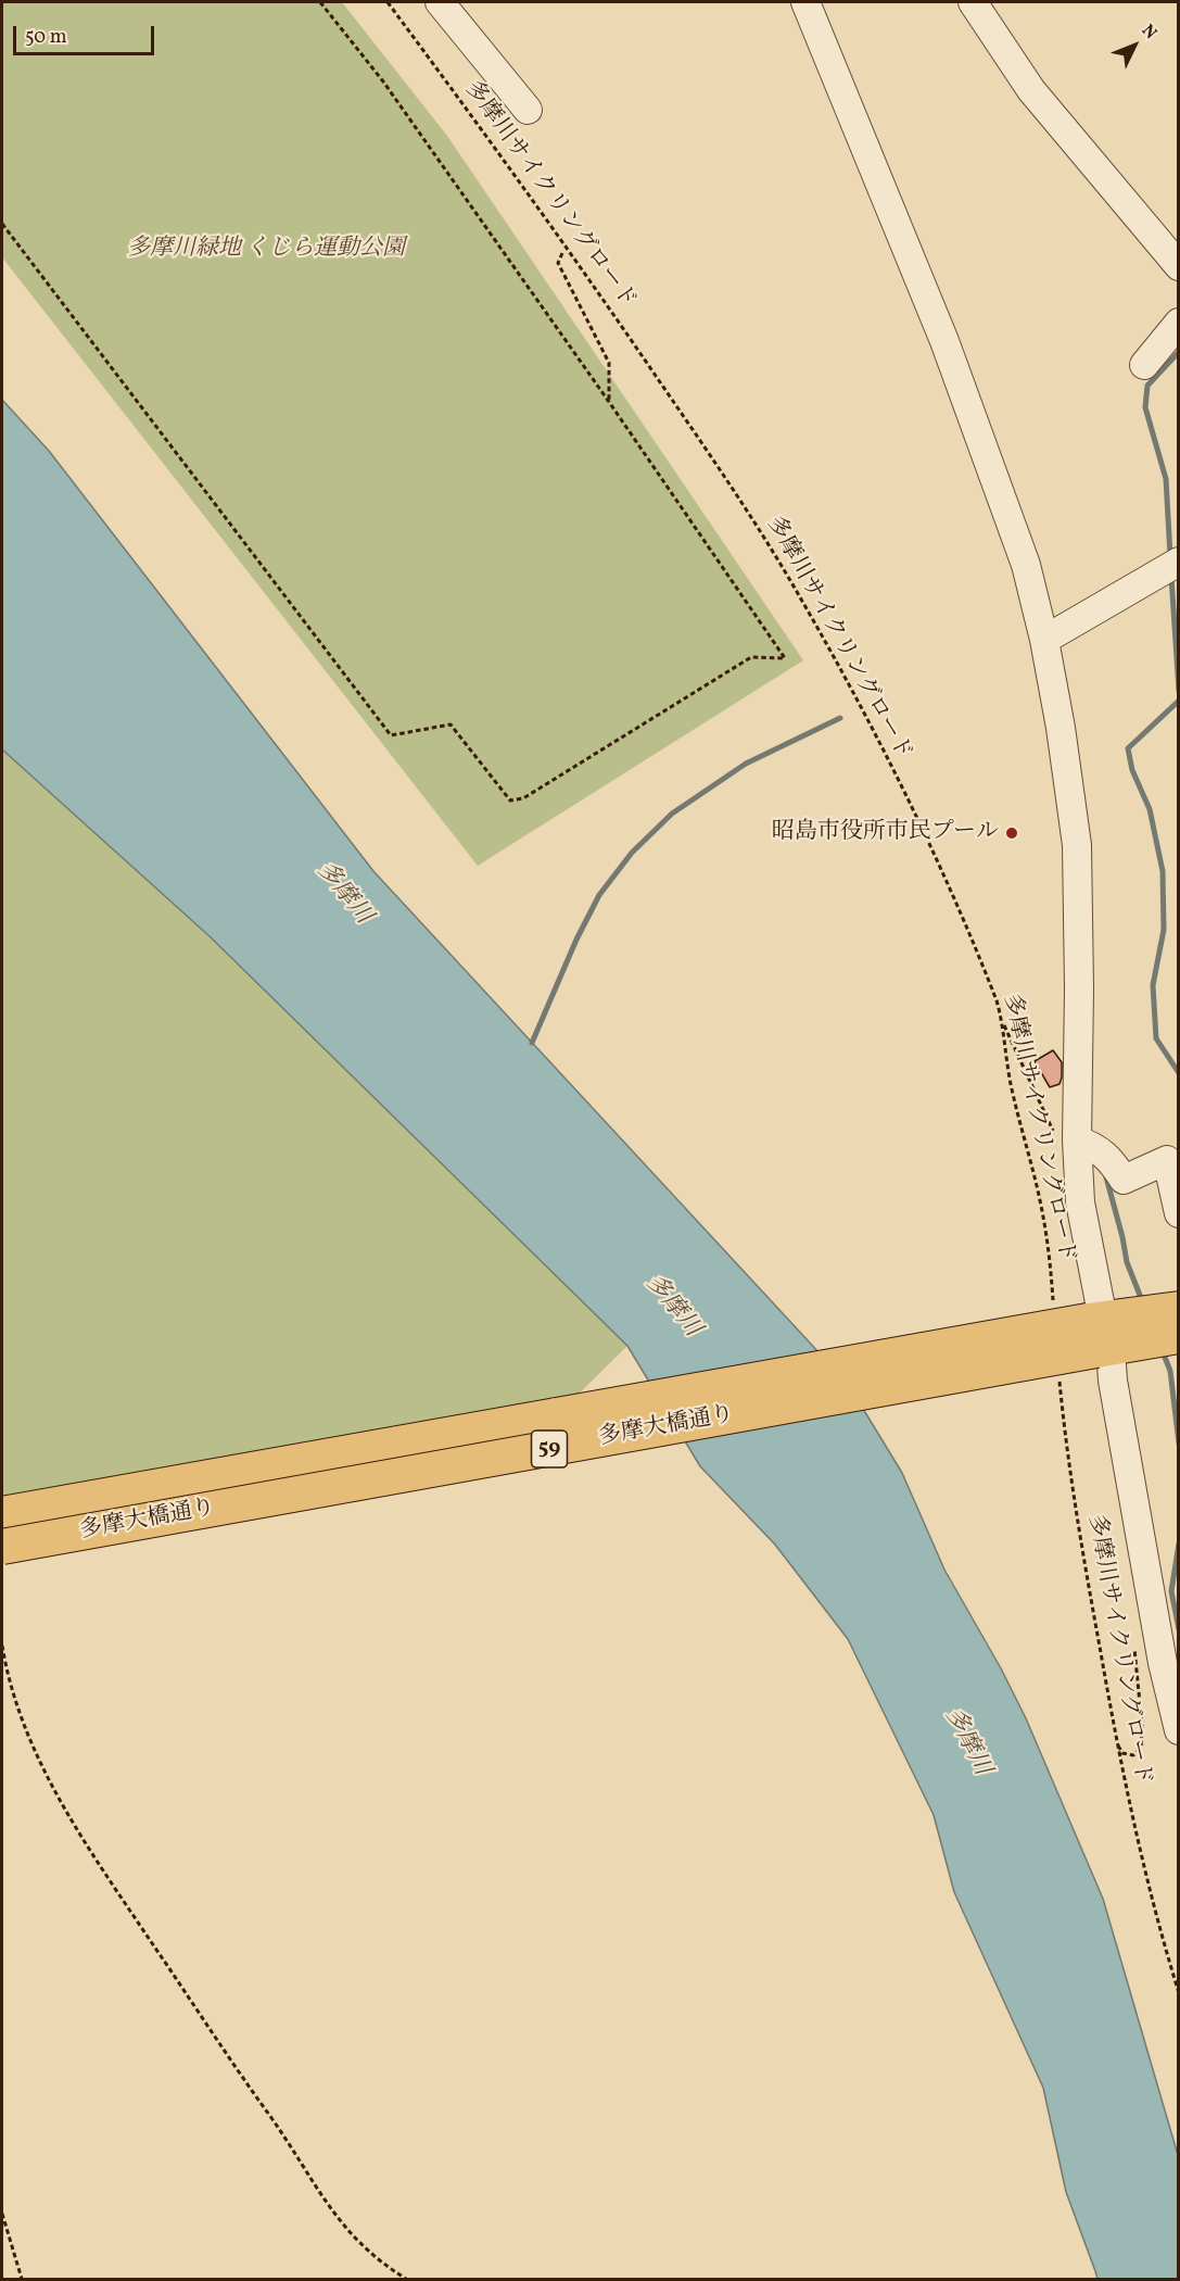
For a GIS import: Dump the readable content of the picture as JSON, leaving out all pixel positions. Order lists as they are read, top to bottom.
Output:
{
  "streets": {
    "main road": ["多摩大橋通り", "59"],
    "path": ["多摩川サイクリングロード"]
  },
  "water": ["多摩川"],
  "parks": ["多摩川緑地 くじら運動公園"],
  "places": ["昭島市役所市民プール"],
  "scale_bar": "50 m",
  "north": "top right"
}
